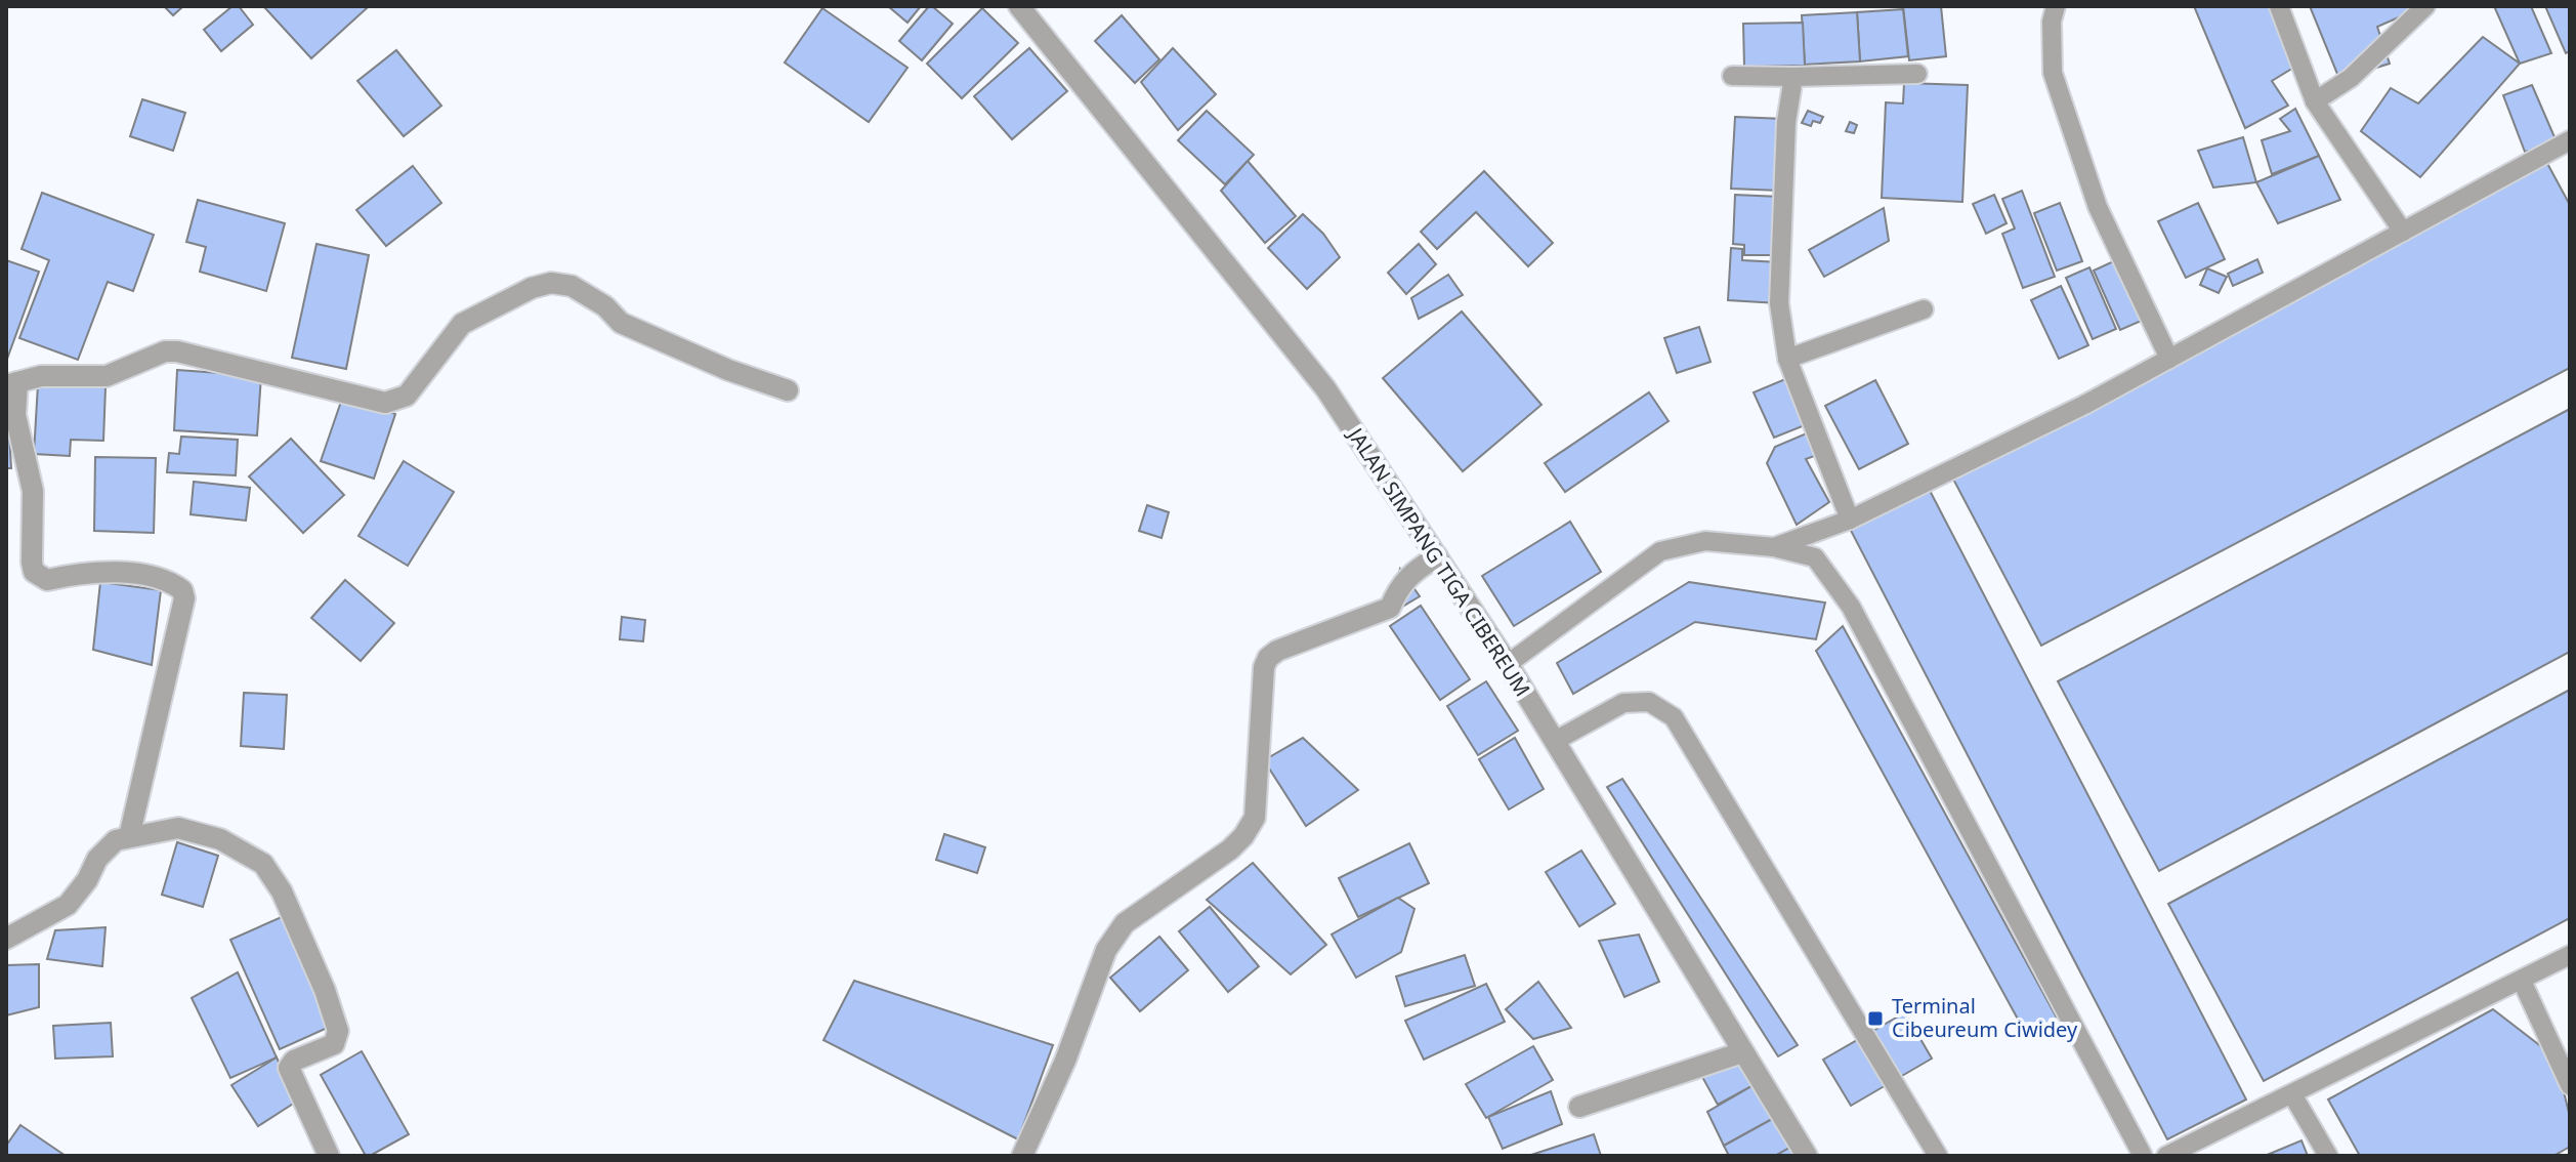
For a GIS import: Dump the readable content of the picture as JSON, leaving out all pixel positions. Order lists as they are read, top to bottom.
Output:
{
  "streets": {
    "street": ["JALAN SIMPANG TIGA CIBEREUM"]
  },
  "places": {
    "transit": ["Terminal Cibeureum Ciwidey"]
  }
}
